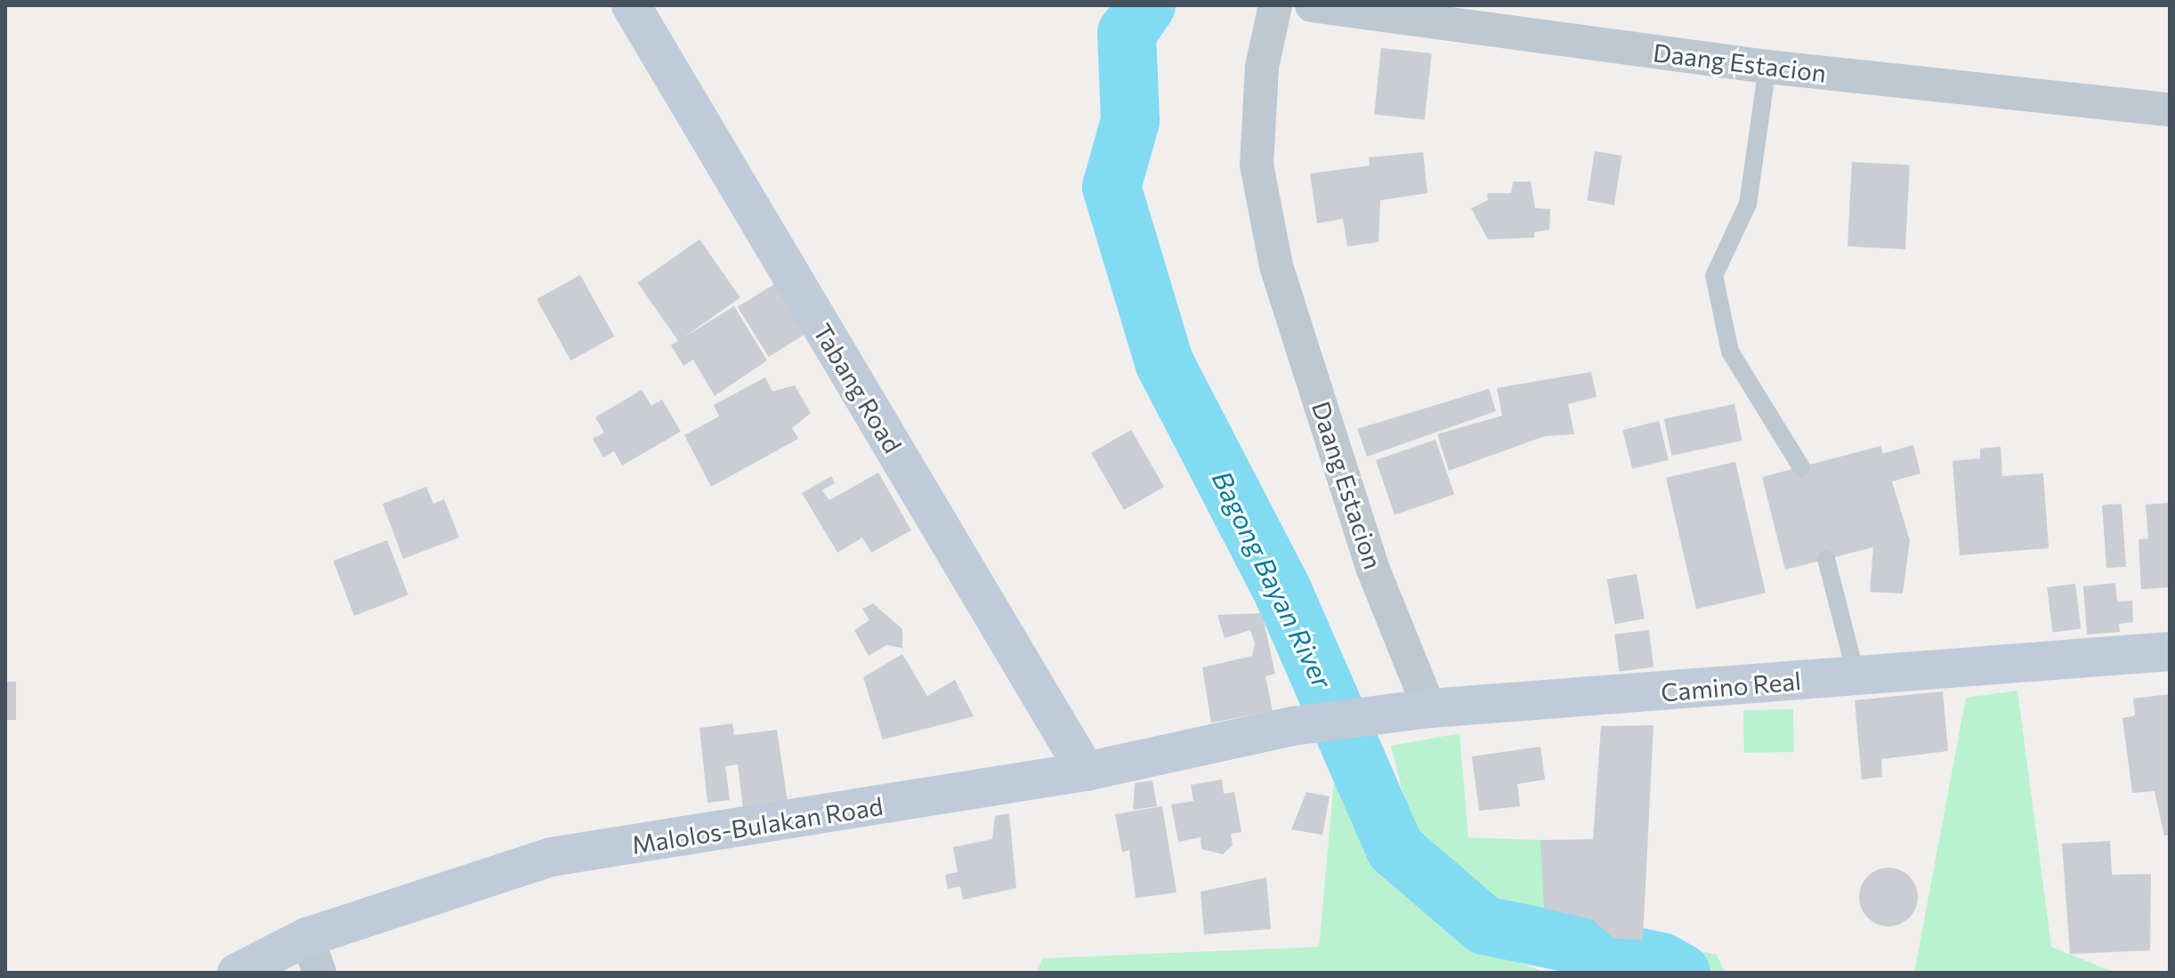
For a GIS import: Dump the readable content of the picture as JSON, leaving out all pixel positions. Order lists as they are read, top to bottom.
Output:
{
  "streets": {
    "main road": ["Tabang Road", "Camino Real", "Malolos-Bulakan Road"],
    "street": ["Daang Estacion"]
  },
  "crossings": [
    ["Daang Estacion", "Camino Real"],
    ["Tabang Road", "Malolos-Bulakan Road"],
    ["Camino Real", "Malolos-Bulakan Road"]
  ],
  "water": ["Bagong Bayan River"]
}
